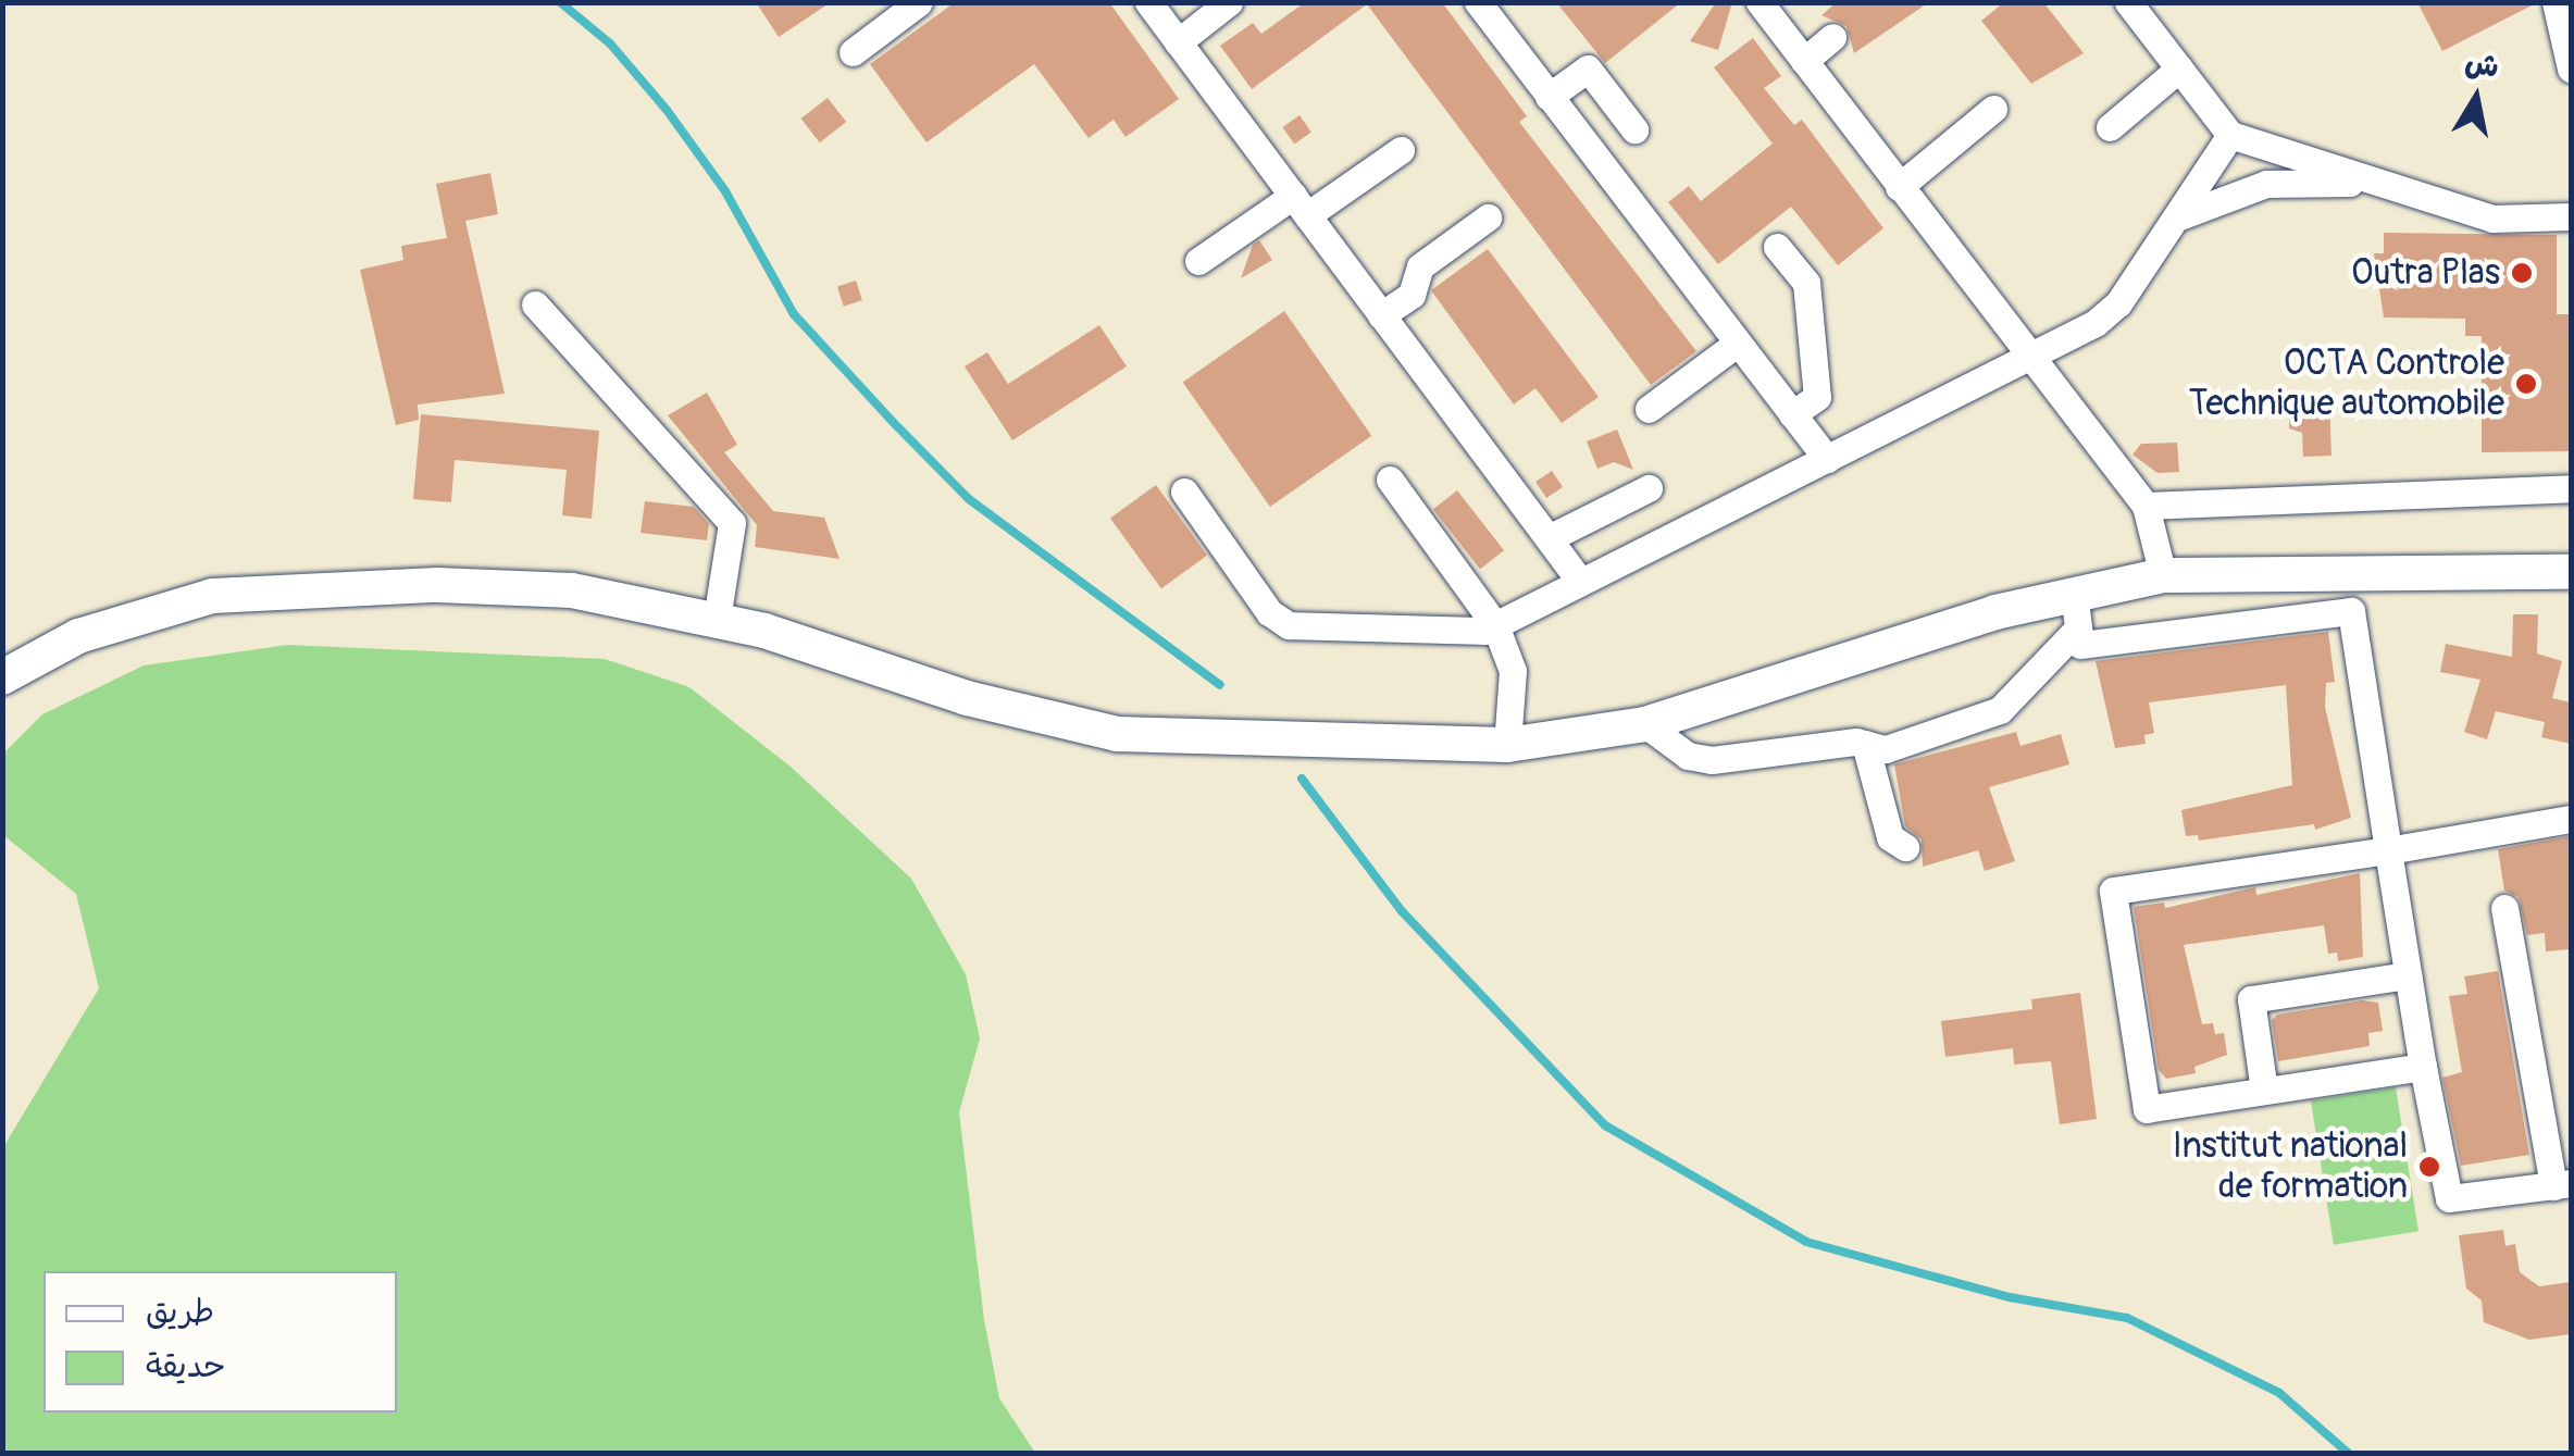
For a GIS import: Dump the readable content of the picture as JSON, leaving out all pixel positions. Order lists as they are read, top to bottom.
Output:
{
  "places": ["Outra Plas", "OCTA Controle Technique automobile", "Institut national de formation"],
  "legend": ["طريق", "حديقة"],
  "north": "top"
}
